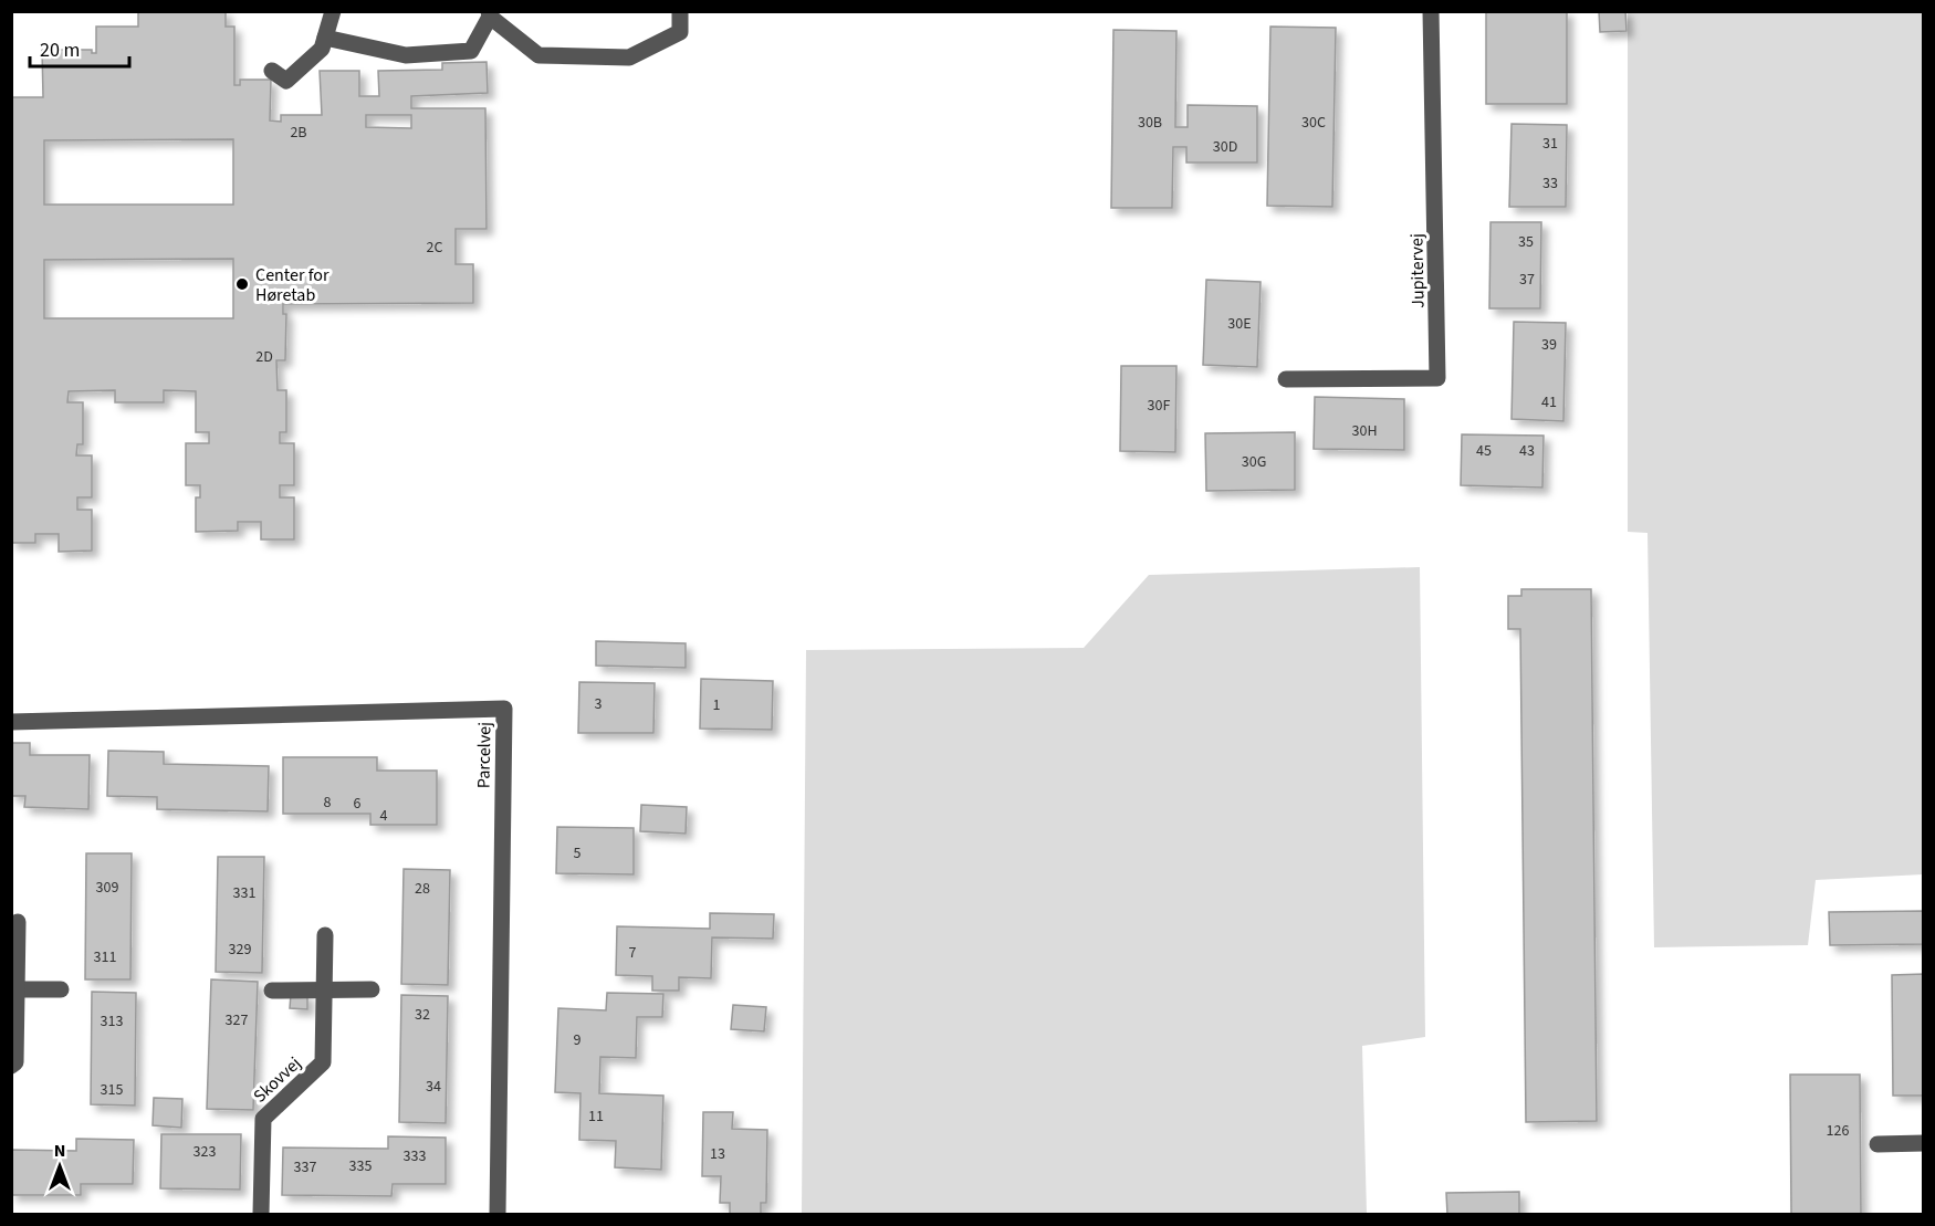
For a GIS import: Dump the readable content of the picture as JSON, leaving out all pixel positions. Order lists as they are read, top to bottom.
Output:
{
  "streets": {
    "street": ["Jupitervej", "Parcelvej", "Skovvej"]
  },
  "places": ["Center for Høretab"],
  "house_numbers": [
    "30B",
    "30C",
    "2B",
    "31",
    "30D",
    "33",
    "35",
    "2C",
    "37",
    "30E",
    "39",
    "2D",
    "41",
    "30F",
    "30H",
    "45",
    "43",
    "30G",
    "3",
    "1",
    "8",
    "6",
    "4",
    "5",
    "309",
    "28",
    "331",
    "329",
    "7",
    "311",
    "32",
    "327",
    "313",
    "9",
    "34",
    "315",
    "11",
    "126",
    "323",
    "13",
    "333",
    "335",
    "337"
  ],
  "scale_bar": "20 m",
  "north": "top"
}
